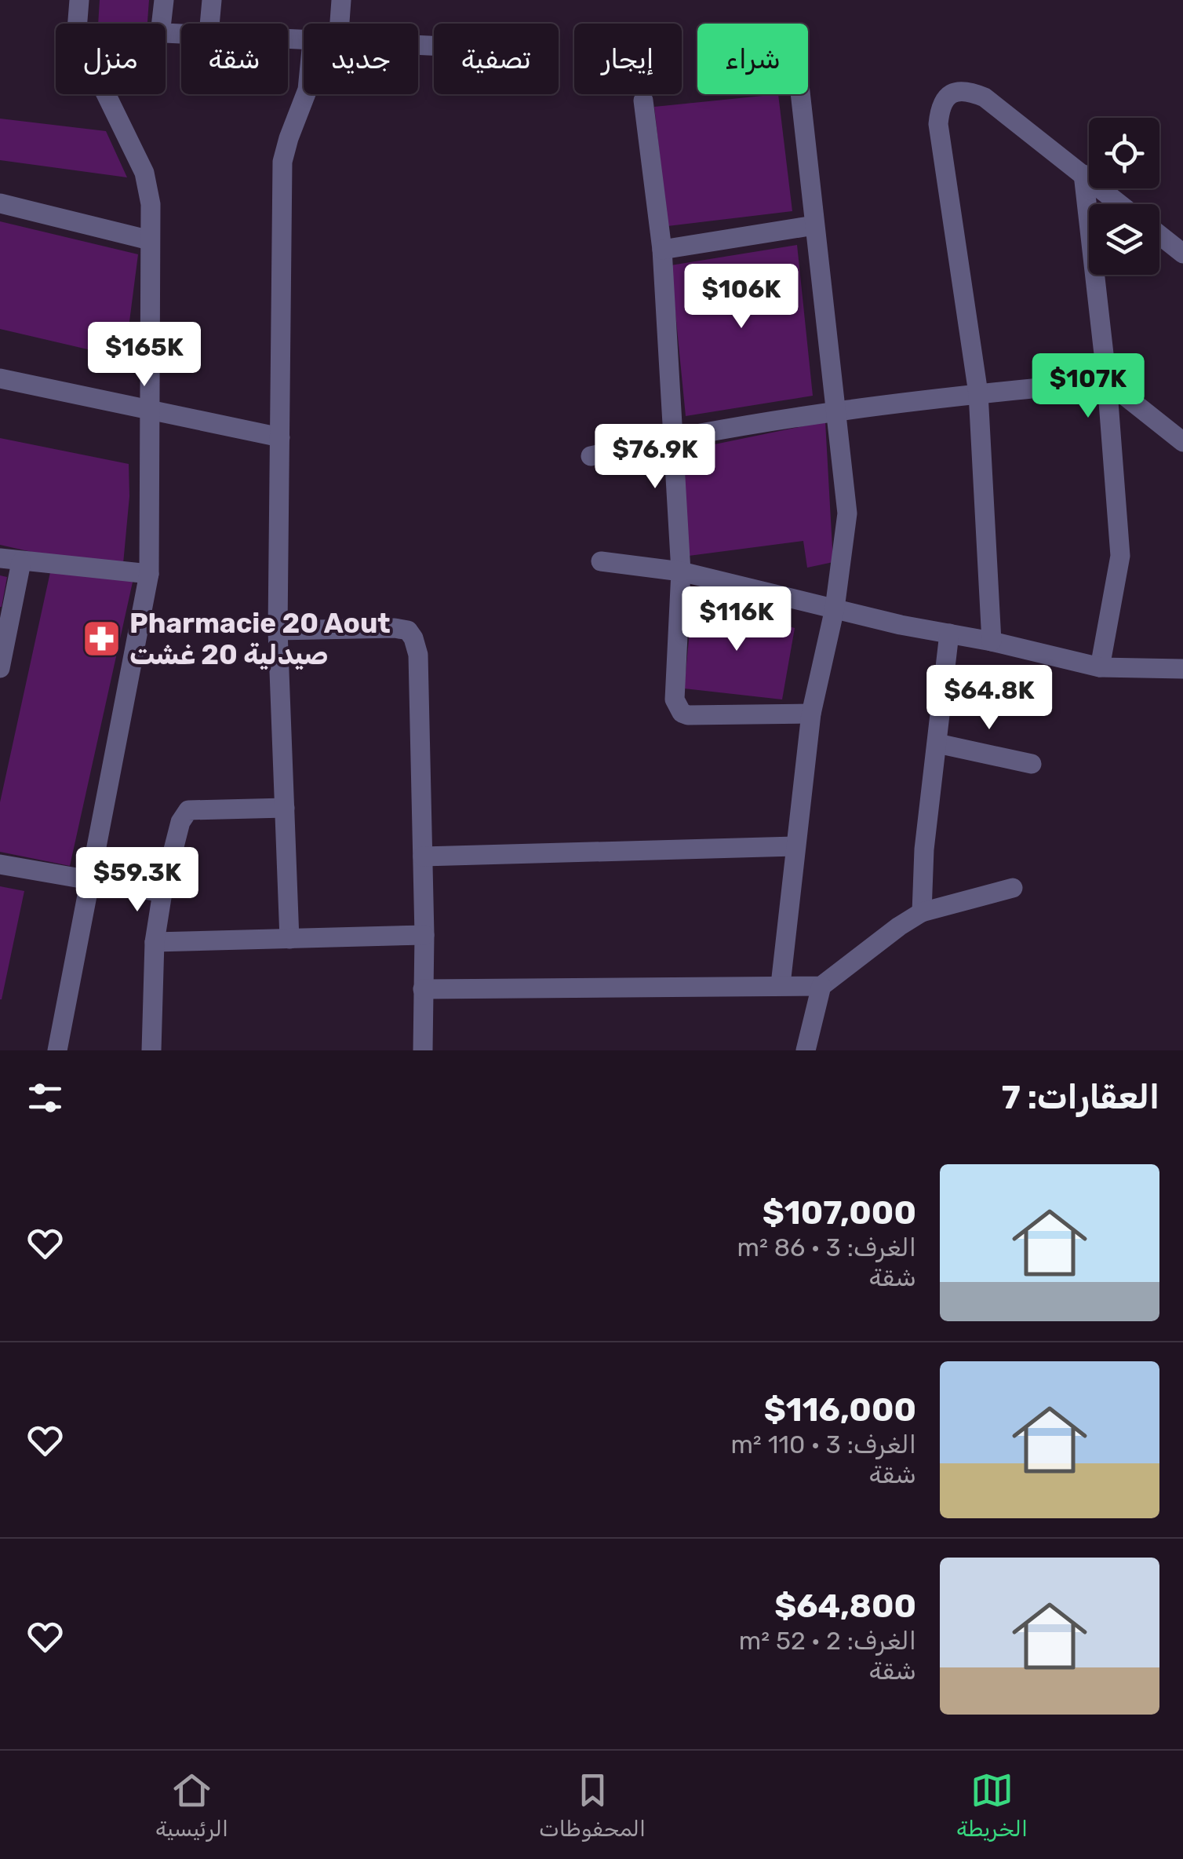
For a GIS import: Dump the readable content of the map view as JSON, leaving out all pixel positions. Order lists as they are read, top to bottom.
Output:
{
  "places": {
    "pharmacy": ["Pharmacie 20 Aout صيدلية 20 غشت"]
  },
  "page": {
    "chip": [
      "شراء",
      "إيجار",
      "تصفية",
      "جديد",
      "شقة",
      "منزل"
    ],
    "price": [
      "$106K",
      "$165K",
      "$107K",
      "$76.9K",
      "$116K",
      "$64.8K",
      "$59.3K"
    ],
    "heading": "العقارات: 7",
    "list": [
      {
        "name": "$107,000",
        "note": "الغرف: 3 · 86 m² · شقة"
      },
      {
        "name": "$116,000",
        "note": "الغرف: 3 · 110 m² · شقة"
      },
      {
        "name": "$64,800",
        "note": "الغرف: 2 · 52 m² · شقة"
      }
    ],
    "tabs": ["الخريطة", "المحفوظات", "الرئيسية"]
  }
}
